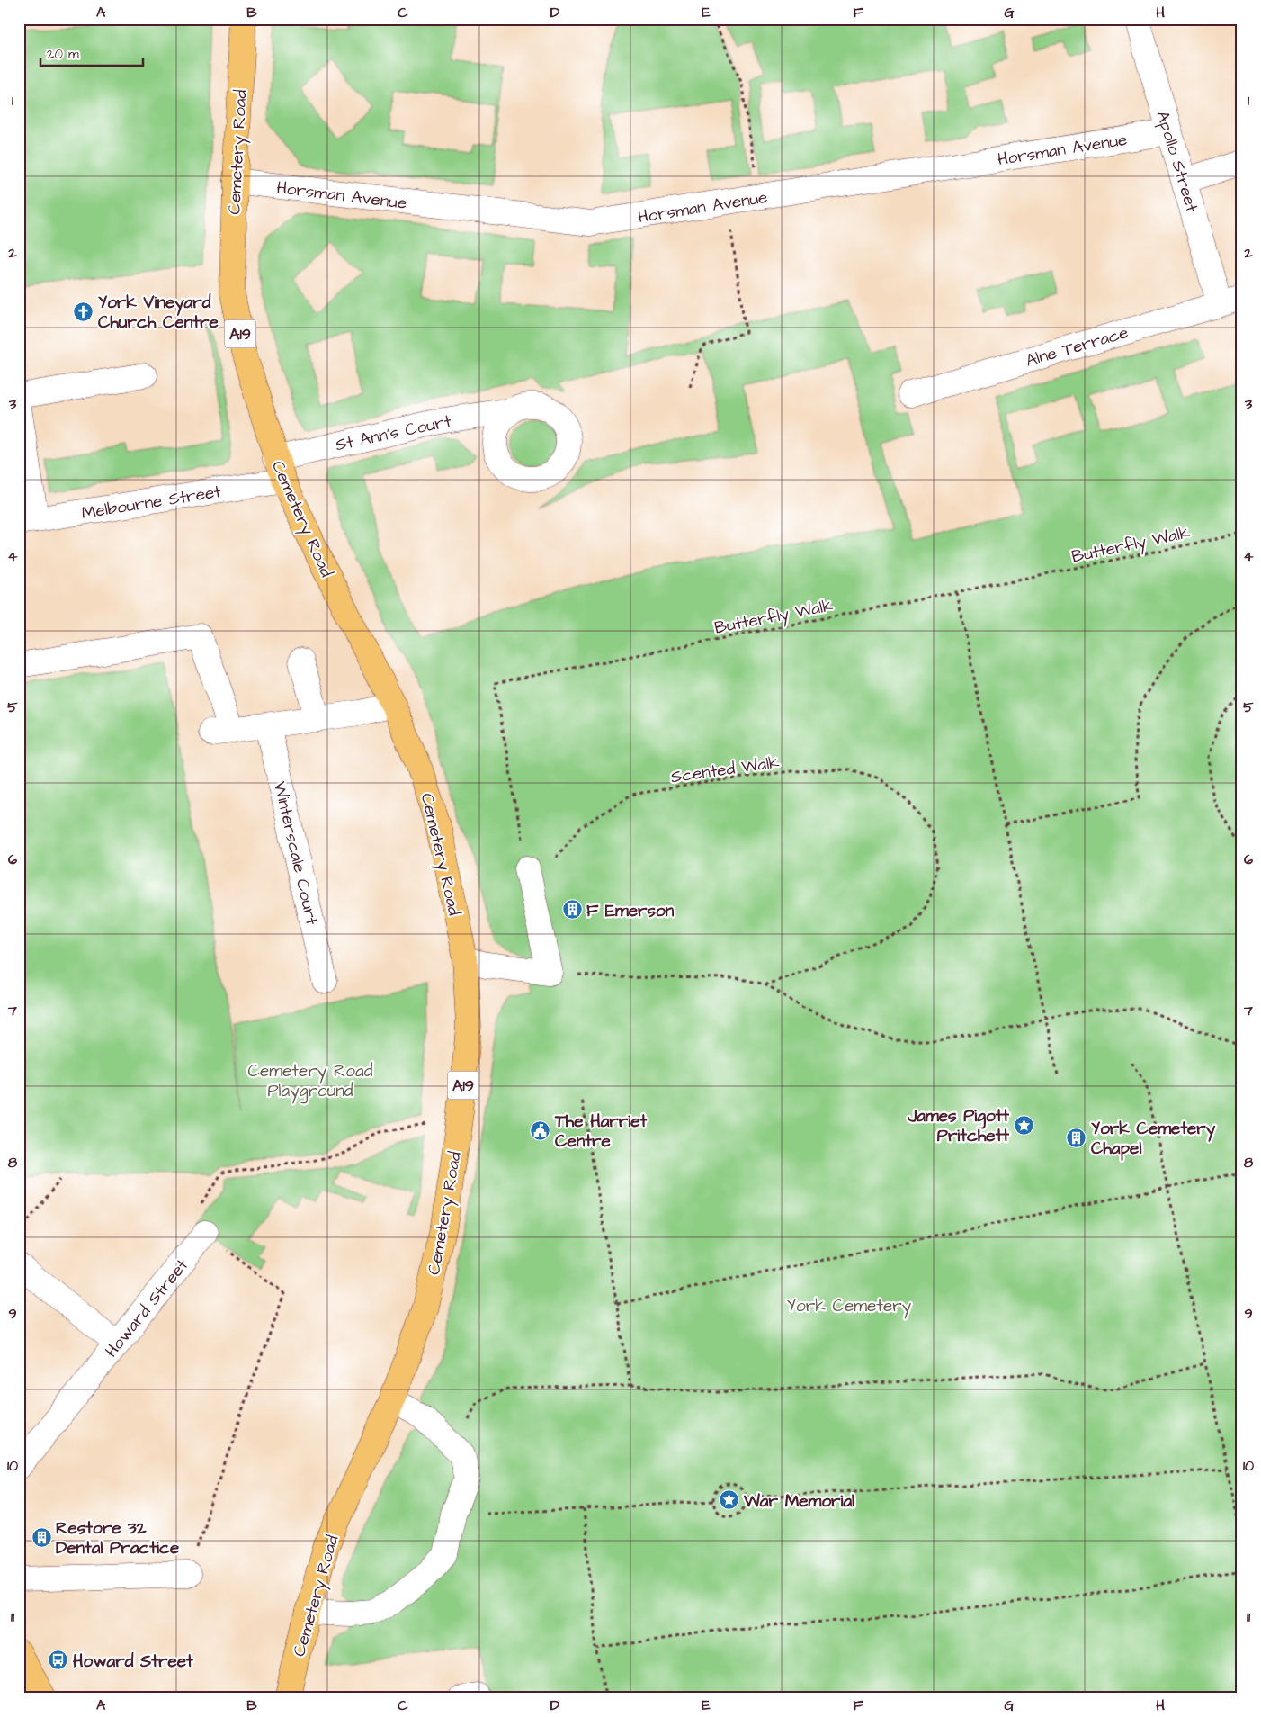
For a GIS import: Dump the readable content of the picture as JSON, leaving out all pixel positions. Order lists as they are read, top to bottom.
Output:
{
  "streets": {
    "main road": ["Cemetery Road", "A19"],
    "street": [
      "Horsman Avenue",
      "Apollo Street",
      "Alne Terrace",
      "St Ann's Court",
      "Melbourne Street",
      "Winterscale Court",
      "Howard Street"
    ],
    "path": ["Butterfly Walk", "Scented Walk"]
  },
  "crossings": [
    ["Horsman Avenue", "Cemetery Road"],
    ["Horsman Avenue", "Apollo Street"],
    ["Cemetery Road", "St Ann's Court"],
    ["Cemetery Road", "Melbourne Street"],
    ["Apollo Street", "Alne Terrace"],
    ["St Ann's Court", "Melbourne Street"],
    ["Butterfly Walk", "Scented Walk"]
  ],
  "parks": ["Cemetery Road Playground", "York Cemetery"],
  "places": {
    "church": ["York Vineyard Church Centre"],
    "building": ["F Emerson", "York Cemetery Chapel", "Restore 32 Dental Practice"],
    "place": ["James Pigott Pritchett", "War Memorial"],
    "public building": ["The Harriet Centre"],
    "bus stop": ["Howard Street"]
  },
  "scale_bar": "20 m",
  "grid": {
    "columns": [
      "A",
      "B",
      "C",
      "D",
      "E",
      "F",
      "G",
      "H"
    ],
    "rows": [
      "1",
      "2",
      "3",
      "4",
      "5",
      "6",
      "7",
      "8",
      "9",
      "10",
      "11"
    ]
  }
}
